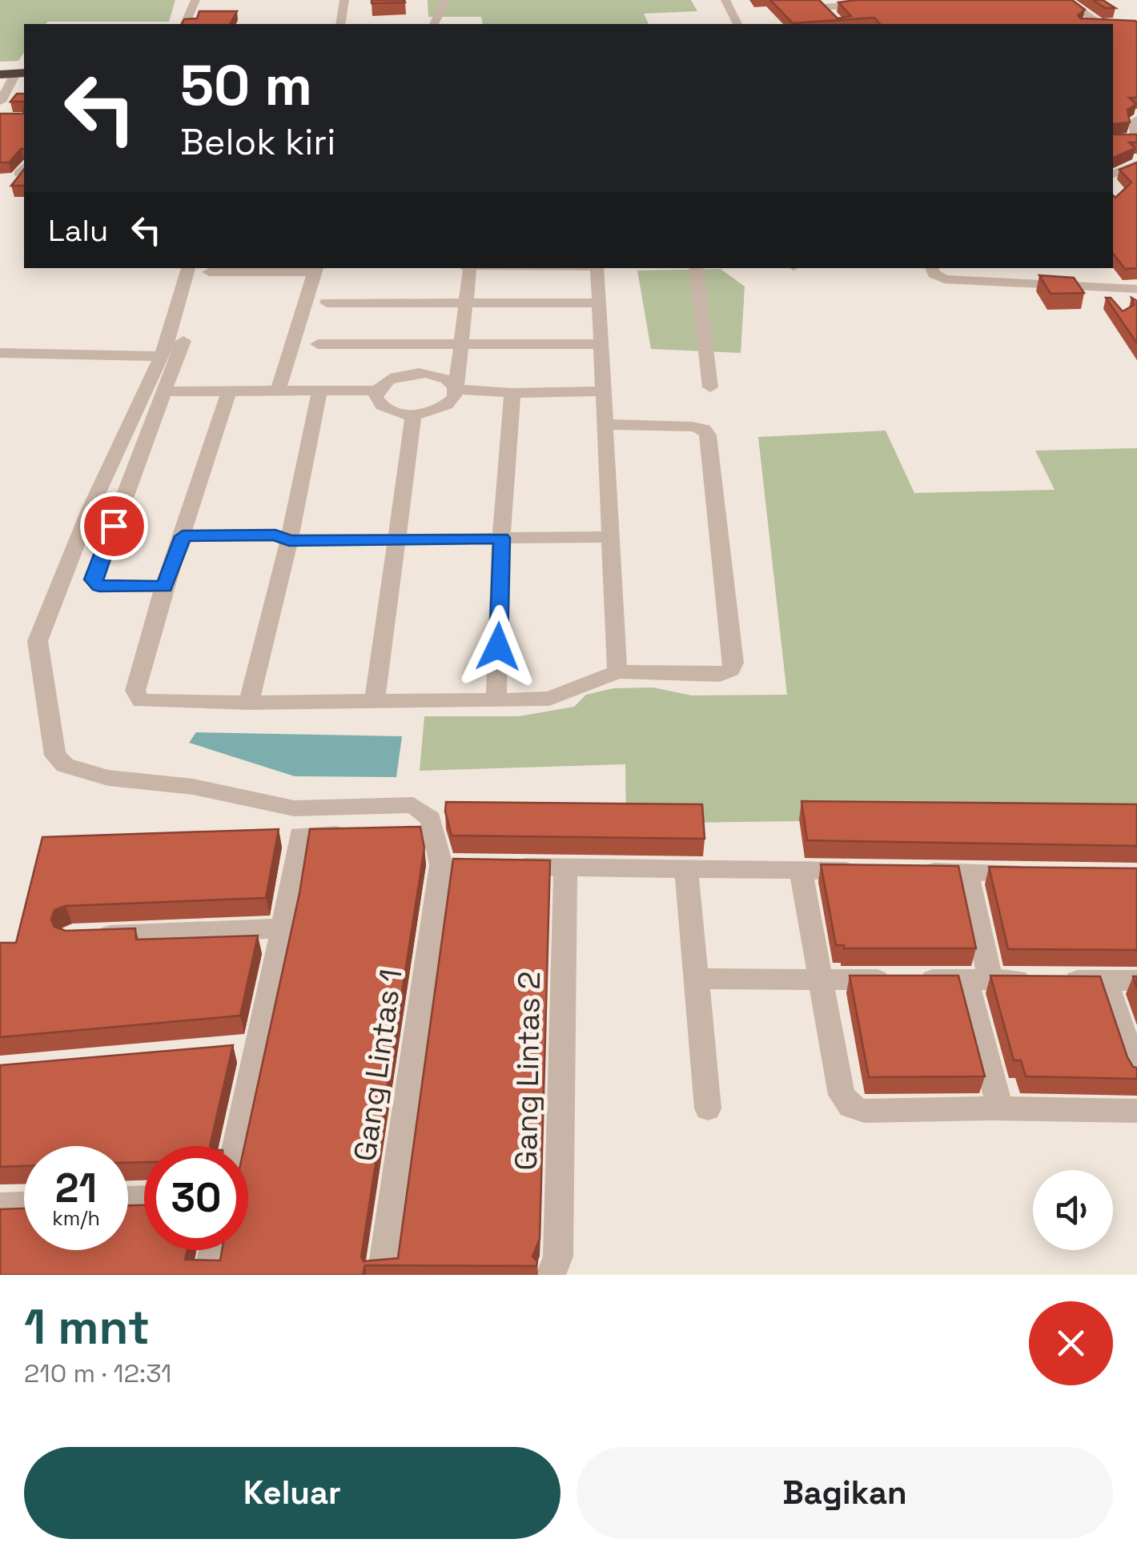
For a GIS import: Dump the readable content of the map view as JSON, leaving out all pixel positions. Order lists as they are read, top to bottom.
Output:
{
  "streets": {
    "street": ["Gang Lintas 1", "Gang Lintas 2"]
  },
  "page": {
    "turn": ["50 m", "Belok kiri"],
    "then": "Lalu",
    "speed": "21 km/h",
    "limit": "30",
    "heading": ["1 mnt", "210 m · 12:31"],
    "buttons": ["Keluar", "Bagikan"]
  }
}
